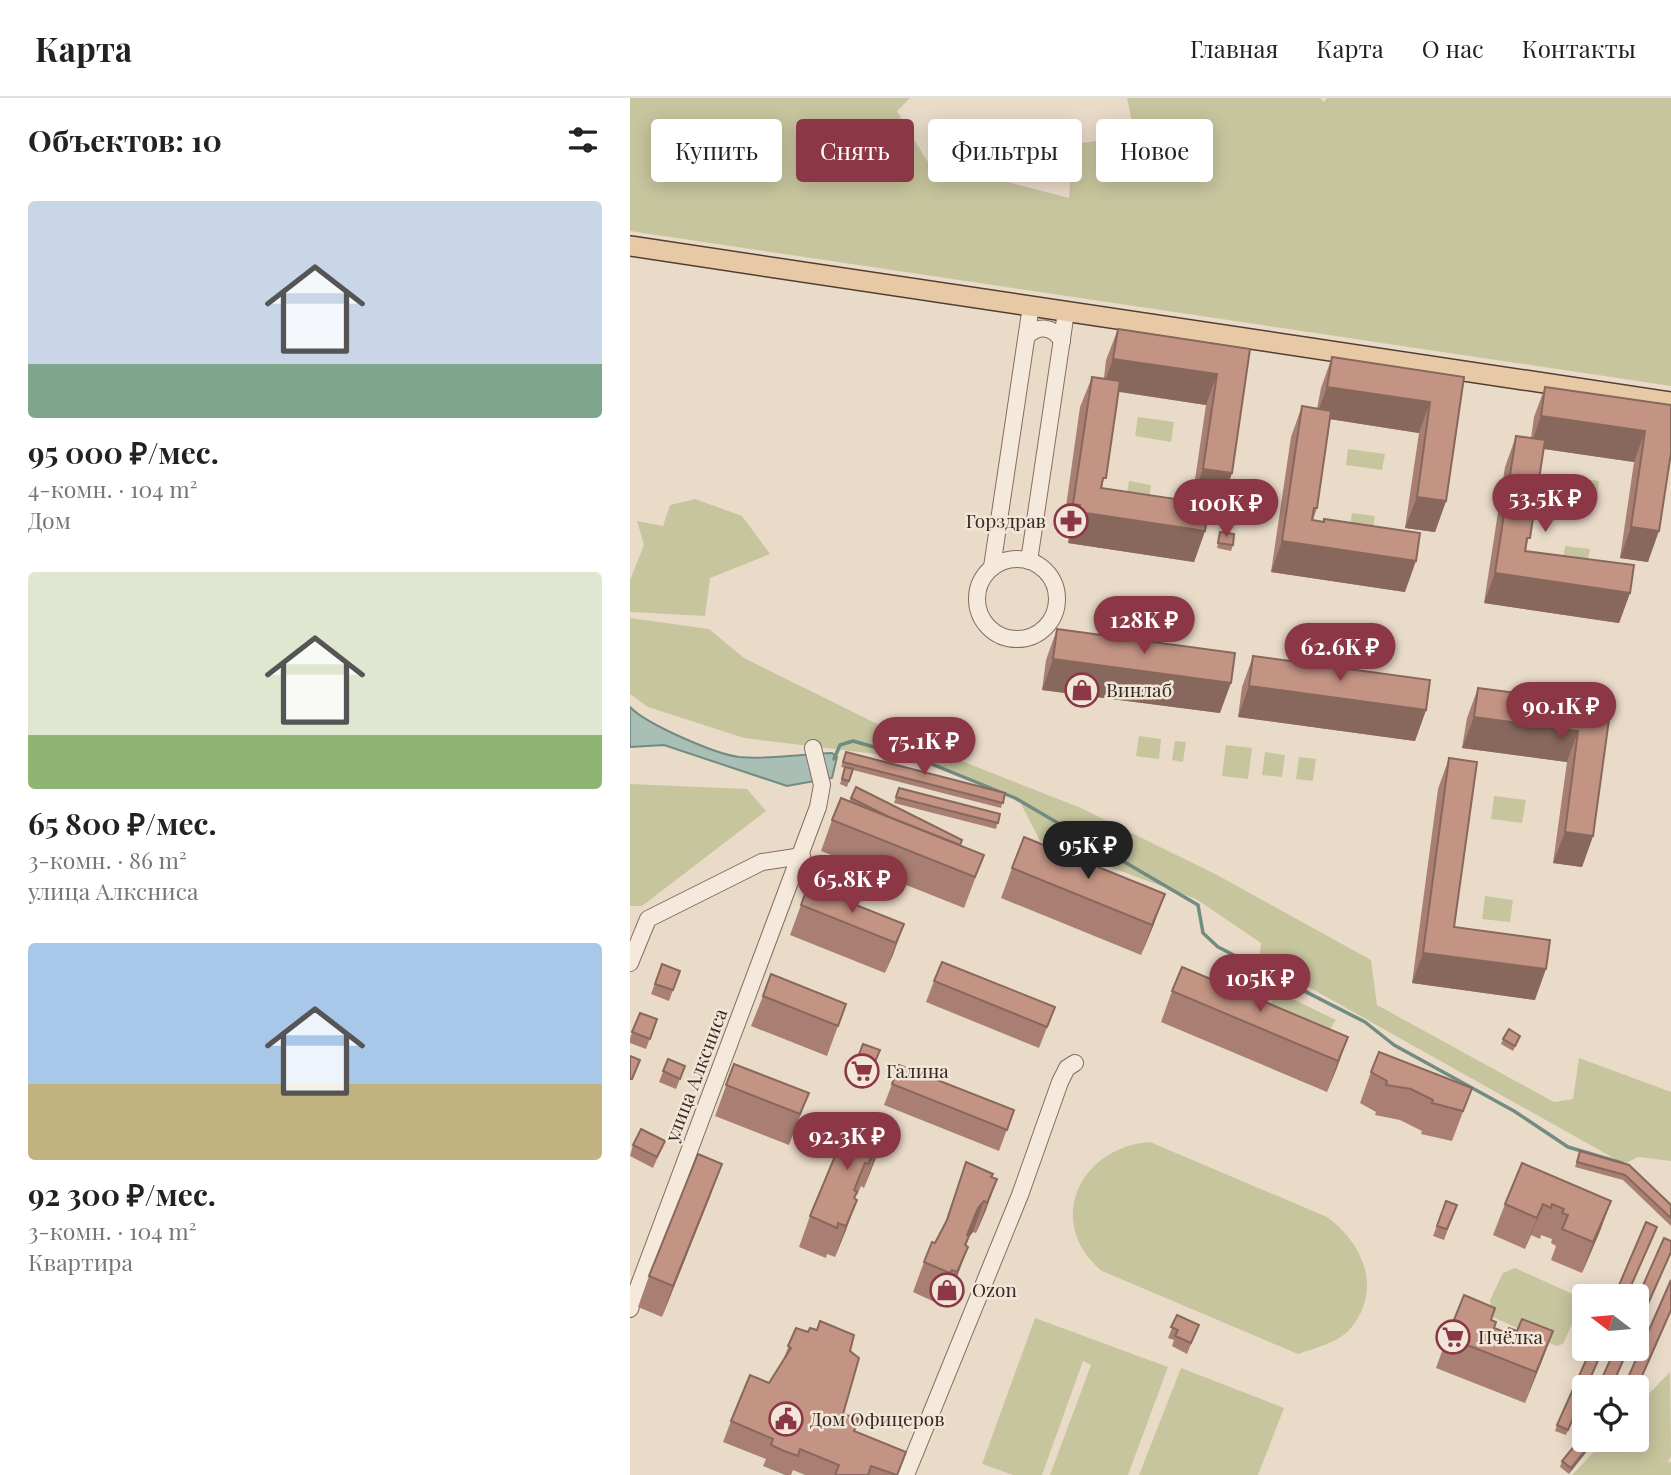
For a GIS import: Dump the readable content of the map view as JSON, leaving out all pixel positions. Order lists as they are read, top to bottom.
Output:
{
  "streets": {
    "street": ["улица Алксниса"]
  },
  "places": {
    "pharmacy": ["Горздрав"],
    "shop": ["Винлаб", "Ozon"],
    "supermarket": ["Галина", "Пчёлка"],
    "public building": ["Дом Офицеров"]
  },
  "north": "left",
  "page": {
    "header": "Карта",
    "nav": [
      "Главная",
      "Карта",
      "О нас",
      "Контакты"
    ],
    "heading": "Объектов: 10",
    "chip": [
      "Купить",
      "Снять",
      "Фильтры",
      "Новое"
    ],
    "list": [
      {
        "name": "95 000 ₽/мес.",
        "note": "4-комн. · 104 m² · Дом"
      },
      {
        "name": "65 800 ₽/мес.",
        "note": "3-комн. · 86 m² · улица Алксниса"
      },
      {
        "name": "92 300 ₽/мес.",
        "note": "3-комн. · 104 m² · Квартира"
      }
    ],
    "price": [
      "53.5K ₽",
      "100K ₽",
      "128K ₽",
      "62.6K ₽",
      "90.1K ₽",
      "75.1K ₽",
      "95K ₽",
      "65.8K ₽",
      "105K ₽",
      "92.3K ₽"
    ]
  }
}
